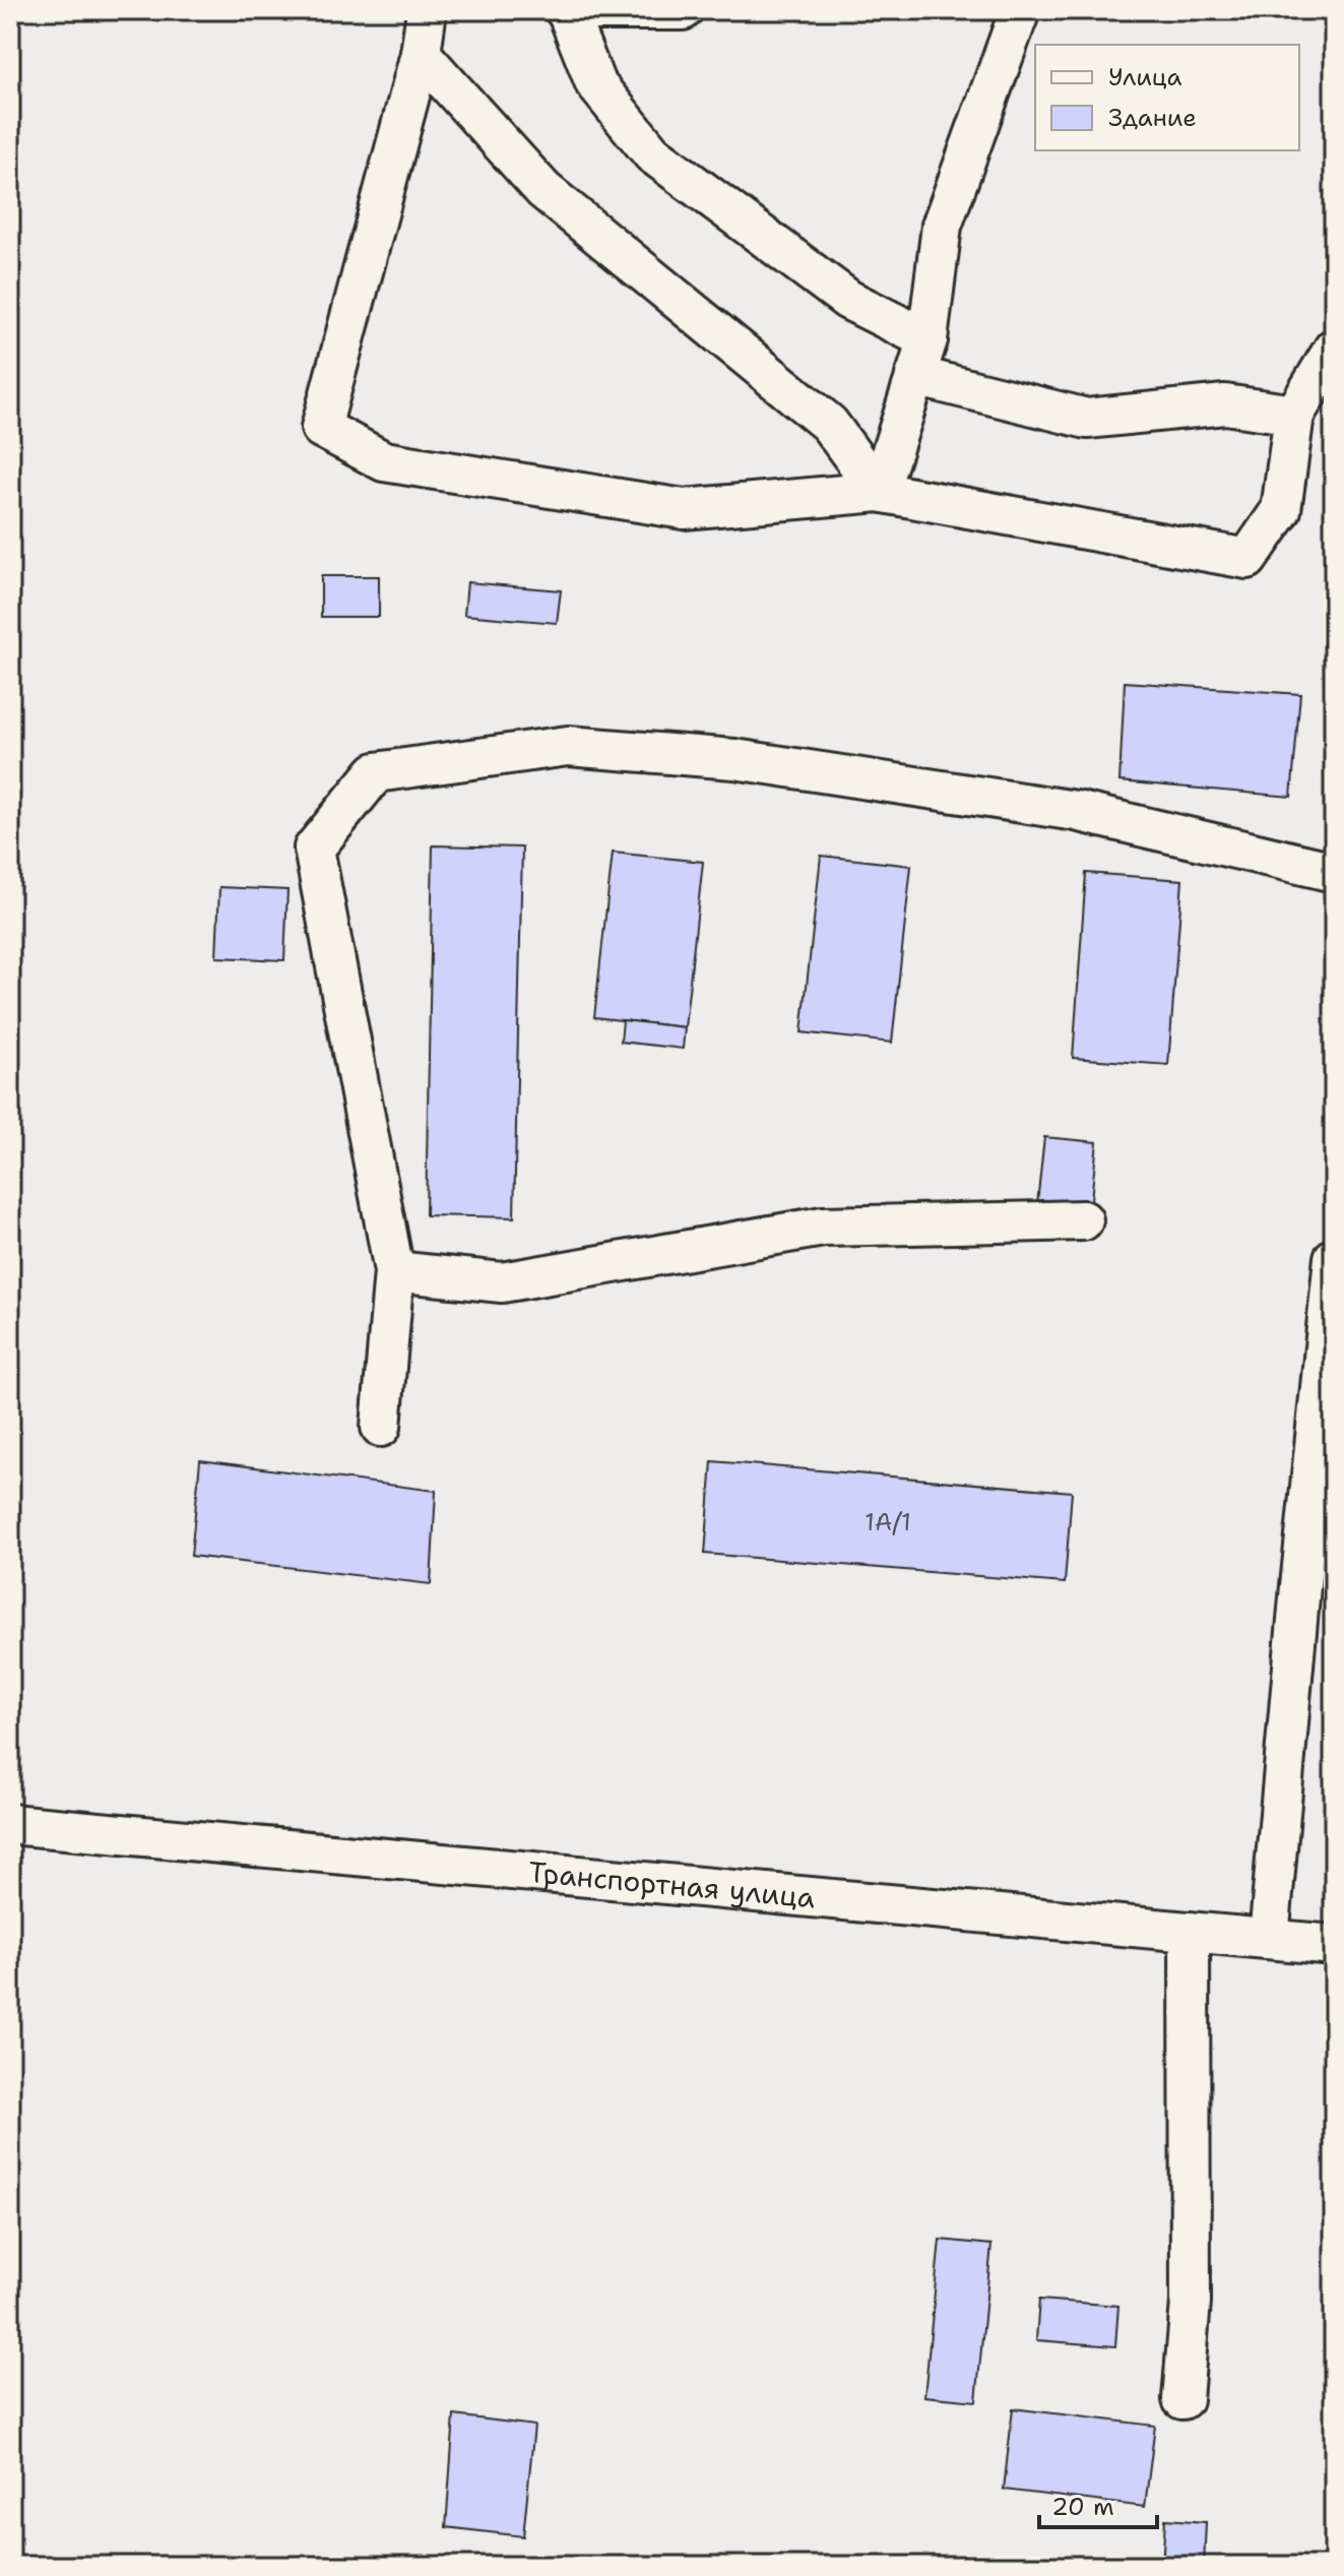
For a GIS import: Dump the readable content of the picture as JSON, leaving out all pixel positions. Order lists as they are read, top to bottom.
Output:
{
  "streets": {
    "street": ["Транспортная улица"]
  },
  "house_numbers": ["1А/1"],
  "legend": ["Улица", "Здание"],
  "scale_bar": "20 m"
}
